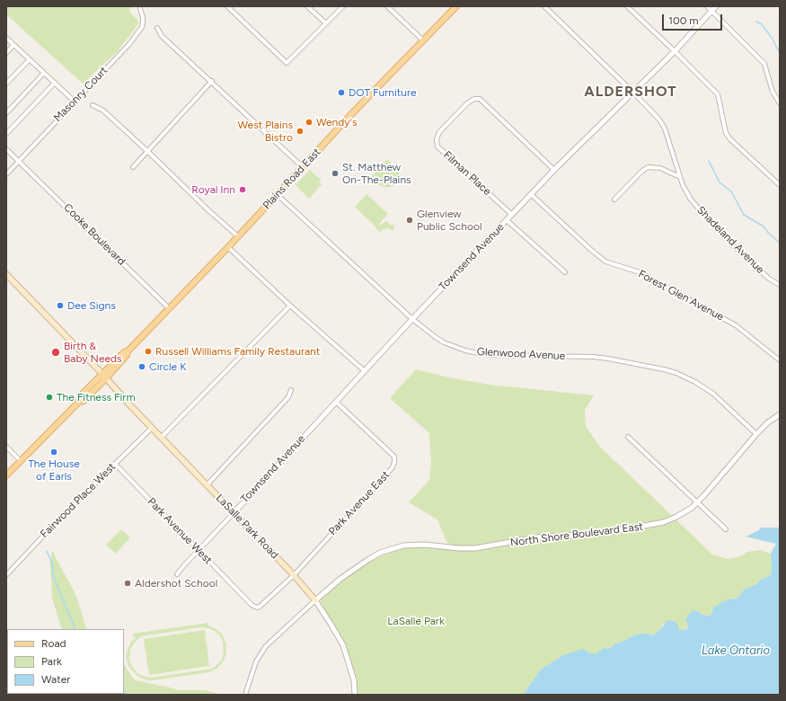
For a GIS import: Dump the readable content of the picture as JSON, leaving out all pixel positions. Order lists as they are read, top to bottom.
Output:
{
  "streets": {
    "main road": ["Plains Road East", "LaSalle Park Road"],
    "street": [
      "Masonry Court",
      "Filman Place",
      "Cooke Boulevard",
      "Shadeland Avenue",
      "Townsend Avenue",
      "Forest Glen Avenue",
      "Glenwood Avenue",
      "Fairwood Place West",
      "Park Avenue East",
      "Park Avenue West",
      "North Shore Boulevard East"
    ]
  },
  "crossings": [
    ["Masonry Court", "Cooke Boulevard"],
    ["Filman Place", "Townsend Avenue"],
    ["Plains Road East", "Cooke Boulevard"],
    ["Plains Road East", "Glenwood Avenue"],
    ["Plains Road East", "LaSalle Park Road"],
    ["Shadeland Avenue", "Townsend Avenue"],
    ["Townsend Avenue", "Forest Glen Avenue"],
    ["Townsend Avenue", "Glenwood Avenue"],
    ["Townsend Avenue", "Park Avenue East"],
    ["Townsend Avenue", "LaSalle Park Road"],
    ["Glenwood Avenue", "North Shore Boulevard East"],
    ["Fairwood Place West", "LaSalle Park Road"],
    ["Fairwood Place West", "Park Avenue West"],
    ["Park Avenue East", "LaSalle Park Road"],
    ["Park Avenue East", "Park Avenue West"],
    ["LaSalle Park Road", "Park Avenue West"],
    ["LaSalle Park Road", "North Shore Boulevard East"]
  ],
  "districts": ["ALDERSHOT"],
  "water": ["Lake Ontario"],
  "parks": ["LaSalle Park"],
  "places": [
    "DOT Furniture",
    "Wendy's",
    "West Plains Bistro",
    "St. Matthew On-The-Plains",
    "Royal Inn",
    "Glenview Public School",
    "Dee Signs",
    "Russell Williams Family Restaurant",
    "Birth & Baby Needs",
    "Circle K",
    "The Fitness Firm",
    "The House of Earls",
    "Aldershot School"
  ],
  "legend": ["Road", "Park", "Water"],
  "scale_bar": "100 m"
}
